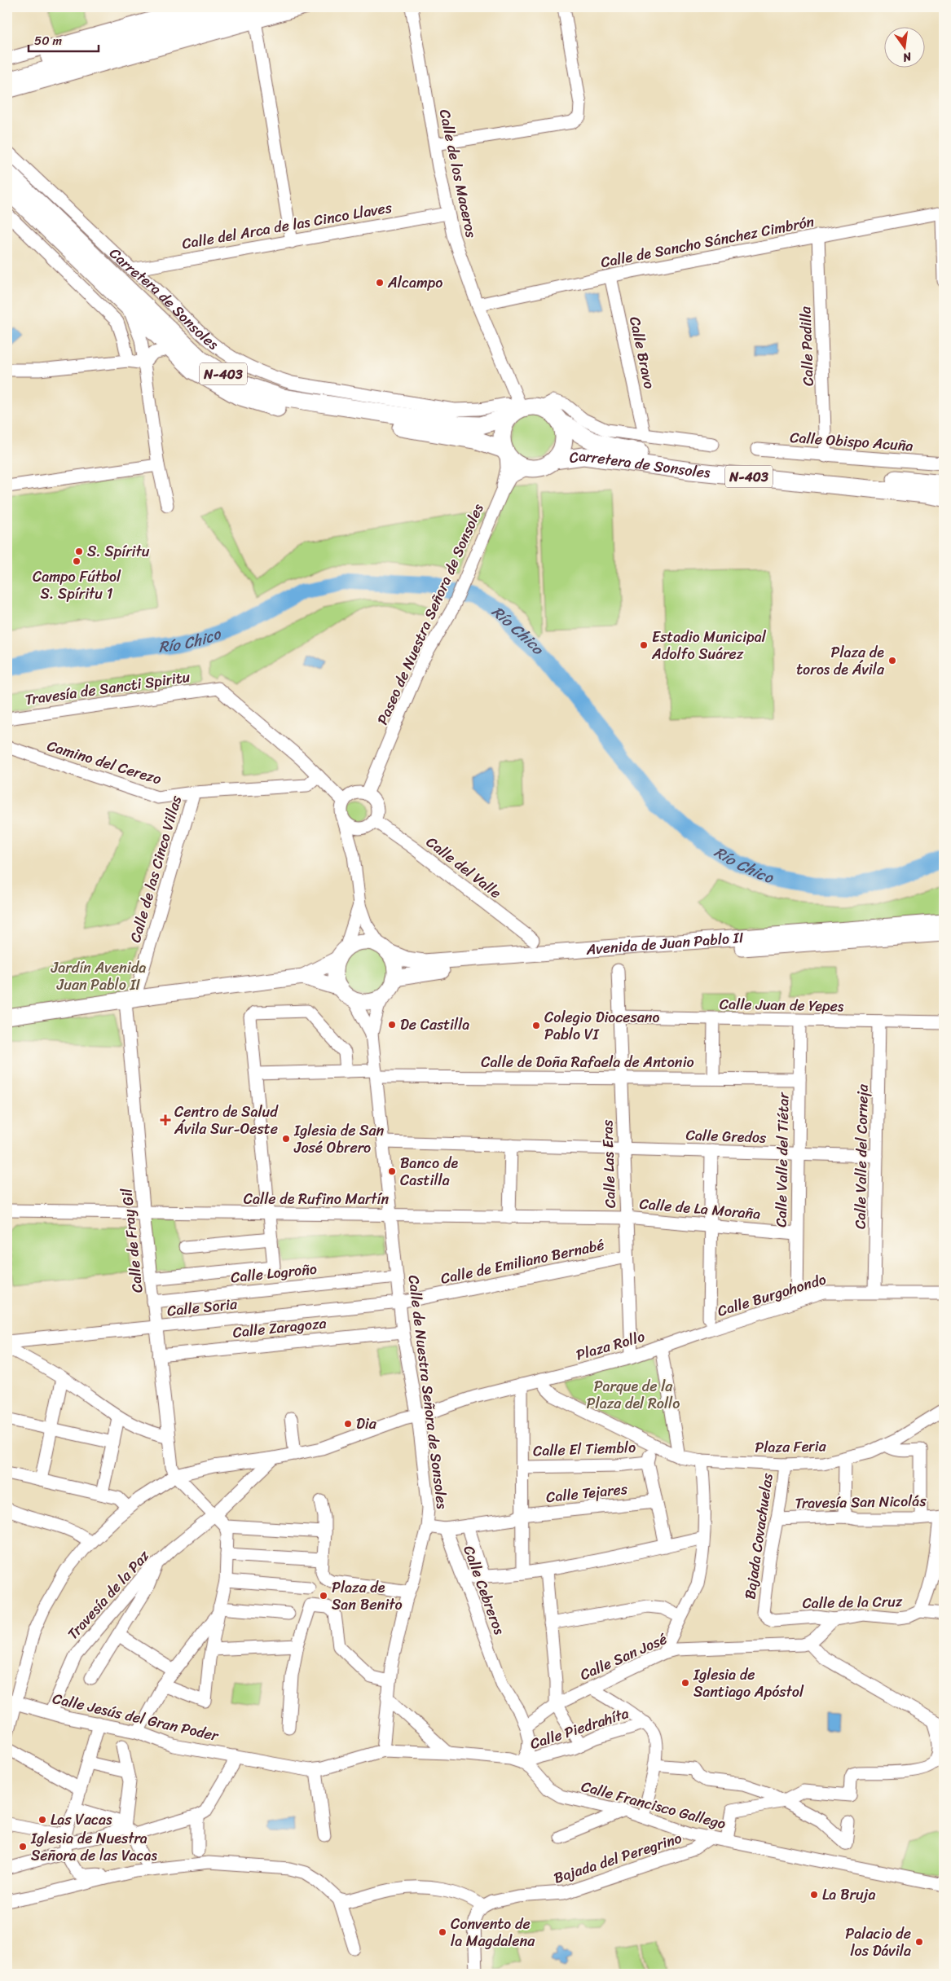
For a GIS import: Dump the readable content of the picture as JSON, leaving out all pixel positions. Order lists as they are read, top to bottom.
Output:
{
  "streets": {
    "highway": ["Carretera de Sonsoles", "N-403"],
    "main road": ["Avenida de Juan Pablo II"],
    "street": [
      "Calle de los Maceros",
      "Calle del Arca de las Cinco Llaves",
      "Calle de Sancho Sánchez Cimbrón",
      "Calle Padilla",
      "Calle Bravo",
      "Calle Obispo Acuña",
      "Paseo de Nuestra Señora de Sonsoles",
      "Travesía de Sancti Spiritu",
      "Camino del Cerezo",
      "Calle del Valle",
      "Calle de las Cinco Villas",
      "Calle Juan de Yepes",
      "Calle de Doña Rafaela de Antonio",
      "Calle Gredos",
      "Calle Valle del Corneja",
      "Calle Valle del Tiétar",
      "Calle Las Eras",
      "Calle de Rufino Martín",
      "Calle de La Moraña",
      "Calle de Fray Gil",
      "Calle de Emiliano Bernabé",
      "Calle Logroño",
      "Calle Burgohondo",
      "Calle Soria",
      "Calle Zaragoza",
      "Plaza Rollo",
      "Calle de Nuestra Señora de Sonsoles",
      "Plaza Feria",
      "Calle El Tiemblo",
      "Calle Tejares",
      "Travesía San Nicolás",
      "Bajada Covachuelas",
      "Calle Cebreros",
      "Travesía de la Paz",
      "Calle de la Cruz",
      "Calle San José",
      "Calle Jesús del Gran Poder",
      "Calle Piedrahíta",
      "Calle Francisco Gallego",
      "Bajada del Peregrino"
    ]
  },
  "crossings": [
    ["Calle de los Maceros", "Calle del Arca de las Cinco Llaves"],
    ["Calle de los Maceros", "Calle de Sancho Sánchez Cimbrón"],
    ["Calle de los Maceros", "Carretera de Sonsoles"],
    ["Calle de los Maceros", "N-403"],
    ["Calle de los Maceros", "Paseo de Nuestra Señora de Sonsoles"],
    ["Calle del Arca de las Cinco Llaves", "Carretera de Sonsoles"],
    ["Calle de Sancho Sánchez Cimbrón", "Calle Padilla"],
    ["Calle de Sancho Sánchez Cimbrón", "Calle Bravo"],
    ["Carretera de Sonsoles", "N-403"],
    ["Carretera de Sonsoles", "Paseo de Nuestra Señora de Sonsoles"],
    ["Calle Padilla", "Calle Obispo Acuña"],
    ["N-403", "Paseo de Nuestra Señora de Sonsoles"],
    ["Paseo de Nuestra Señora de Sonsoles", "Calle del Valle"],
    ["Camino del Cerezo", "Calle de las Cinco Villas"],
    ["Calle de las Cinco Villas", "Calle de Fray Gil"],
    ["Avenida de Juan Pablo II", "Calle de Nuestra Señora de Sonsoles"],
    ["Calle Juan de Yepes", "Calle Valle del Corneja"],
    ["Calle Juan de Yepes", "Calle Valle del Tiétar"],
    ["Calle Juan de Yepes", "Calle Las Eras"],
    ["Calle de Doña Rafaela de Antonio", "Calle Valle del Tiétar"],
    ["Calle de Doña Rafaela de Antonio", "Calle Las Eras"],
    ["Calle de Doña Rafaela de Antonio", "Calle de Nuestra Señora de Sonsoles"],
    ["Calle Gredos", "Calle Valle del Corneja"],
    ["Calle Gredos", "Calle Valle del Tiétar"],
    ["Calle Gredos", "Calle Las Eras"],
    ["Calle Gredos", "Calle de Nuestra Señora de Sonsoles"],
    ["Calle Valle del Corneja", "Calle Burgohondo"],
    ["Calle Valle del Tiétar", "Calle de La Moraña"],
    ["Calle Valle del Tiétar", "Calle Burgohondo"],
    ["Calle Las Eras", "Calle de Rufino Martín"],
    ["Calle Las Eras", "Calle de La Moraña"],
    ["Calle Las Eras", "Calle de Emiliano Bernabé"],
    ["Calle Las Eras", "Plaza Rollo"],
    ["Calle de Rufino Martín", "Calle de La Moraña"],
    ["Calle de Rufino Martín", "Calle de Fray Gil"],
    ["Calle de Rufino Martín", "Calle de Nuestra Señora de Sonsoles"],
    ["Calle de Fray Gil", "Calle Logroño"],
    ["Calle de Fray Gil", "Calle Soria"],
    ["Calle de Fray Gil", "Calle Zaragoza"],
    ["Calle de Fray Gil", "Plaza Rollo"],
    ["Calle de Emiliano Bernabé", "Calle Soria"],
    ["Calle de Emiliano Bernabé", "Calle de Nuestra Señora de Sonsoles"],
    ["Calle Logroño", "Calle de Nuestra Señora de Sonsoles"],
    ["Calle Burgohondo", "Plaza Rollo"],
    ["Calle Soria", "Calle de Nuestra Señora de Sonsoles"],
    ["Calle Zaragoza", "Calle de Nuestra Señora de Sonsoles"],
    ["Plaza Rollo", "Calle de Nuestra Señora de Sonsoles"],
    ["Plaza Rollo", "Plaza Feria"],
    ["Plaza Rollo", "Travesía de la Paz"],
    ["Calle de Nuestra Señora de Sonsoles", "Calle Tejares"],
    ["Calle de Nuestra Señora de Sonsoles", "Calle Jesús del Gran Poder"],
    ["Plaza Feria", "Travesía San Nicolás"],
    ["Plaza Feria", "Bajada Covachuelas"],
    ["Calle Tejares", "Calle Cebreros"],
    ["Travesía San Nicolás", "Bajada Covachuelas"],
    ["Travesía San Nicolás", "Calle de la Cruz"],
    ["Bajada Covachuelas", "Calle de la Cruz"],
    ["Calle Cebreros", "Calle San José"],
    ["Calle Cebreros", "Calle Piedrahíta"],
    ["Calle Cebreros", "Calle Francisco Gallego"],
    ["Travesía de la Paz", "Calle Jesús del Gran Poder"],
    ["Calle Jesús del Gran Poder", "Calle Francisco Gallego"],
    ["Calle Piedrahíta", "Calle Francisco Gallego"],
    ["Calle Francisco Gallego", "Bajada del Peregrino"]
  ],
  "water": ["Río Chico"],
  "parks": ["Jardín Avenida Juan Pablo II", "Parque de la Plaza del Rollo"],
  "places": {
    "other": [
      "Alcampo",
      "S. Spíritu",
      "Campo Fútbol S. Spíritu 1",
      "Estadio Municipal Adolfo Suárez",
      "Plaza de toros de Ávila",
      "De Castilla",
      "Colegio Diocesano Pablo VI",
      "Iglesia de San José Obrero",
      "Banco de Castilla",
      "Dia",
      "Plaza de San Benito",
      "Iglesia de Santiago Apóstol",
      "Las Vacas",
      "Iglesia de Nuestra Señora de las Vacas",
      "La Bruja",
      "Convento de la Magdalena",
      "Palacio de los Dávila"
    ],
    "health": ["Centro de Salud Ávila Sur-Oeste"]
  },
  "scale_bar": "50 m",
  "north": "bottom"
}
